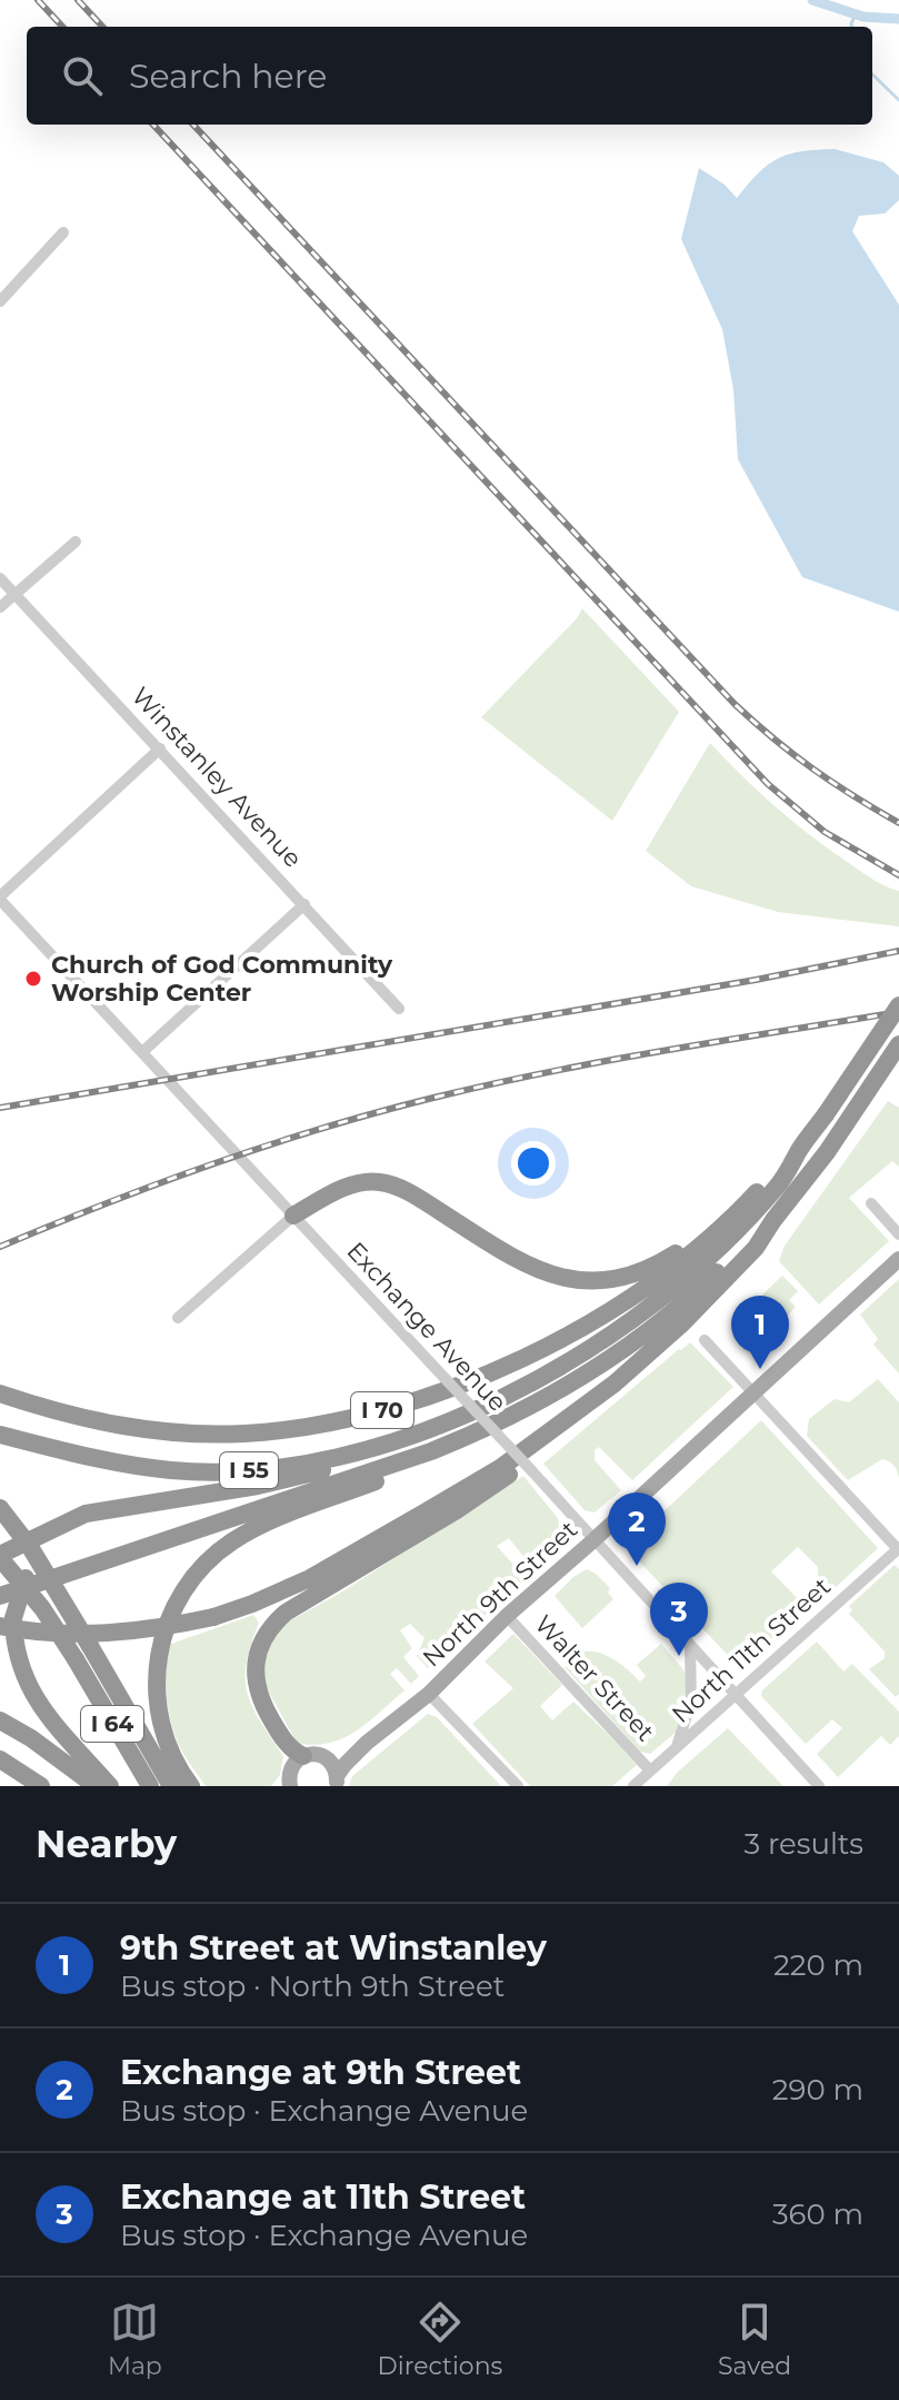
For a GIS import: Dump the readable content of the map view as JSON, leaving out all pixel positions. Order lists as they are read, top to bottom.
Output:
{
  "streets": {
    "highway": ["I 70", "I 55", "I 64"],
    "main road": ["North 9th Street"],
    "street": [
      "Winstanley Avenue",
      "Exchange Avenue",
      "North 11th Street",
      "Walter Street"
    ]
  },
  "crossings": [
    ["Exchange Avenue", "North 9th Street"],
    ["Exchange Avenue", "North 11th Street"],
    ["I 70", "I 55"],
    ["North 9th Street", "Walter Street"],
    ["North 11th Street", "Walter Street"]
  ],
  "places": ["Church of God Community Worship Center"],
  "page": {
    "search": "Search here",
    "pins": ["1", "2", "3"],
    "heading": ["Nearby", "3 results"],
    "list": [
      {
        "mark": "1",
        "name": "9th Street at Winstanley",
        "note": "Bus stop · North 9th Street",
        "value": "220 m"
      },
      {
        "mark": "2",
        "name": "Exchange at 9th Street",
        "note": "Bus stop · Exchange Avenue",
        "value": "290 m"
      },
      {
        "mark": "3",
        "name": "Exchange at 11th Street",
        "note": "Bus stop · Exchange Avenue",
        "value": "360 m"
      }
    ],
    "nav": ["Map", "Directions", "Saved"]
  }
}
